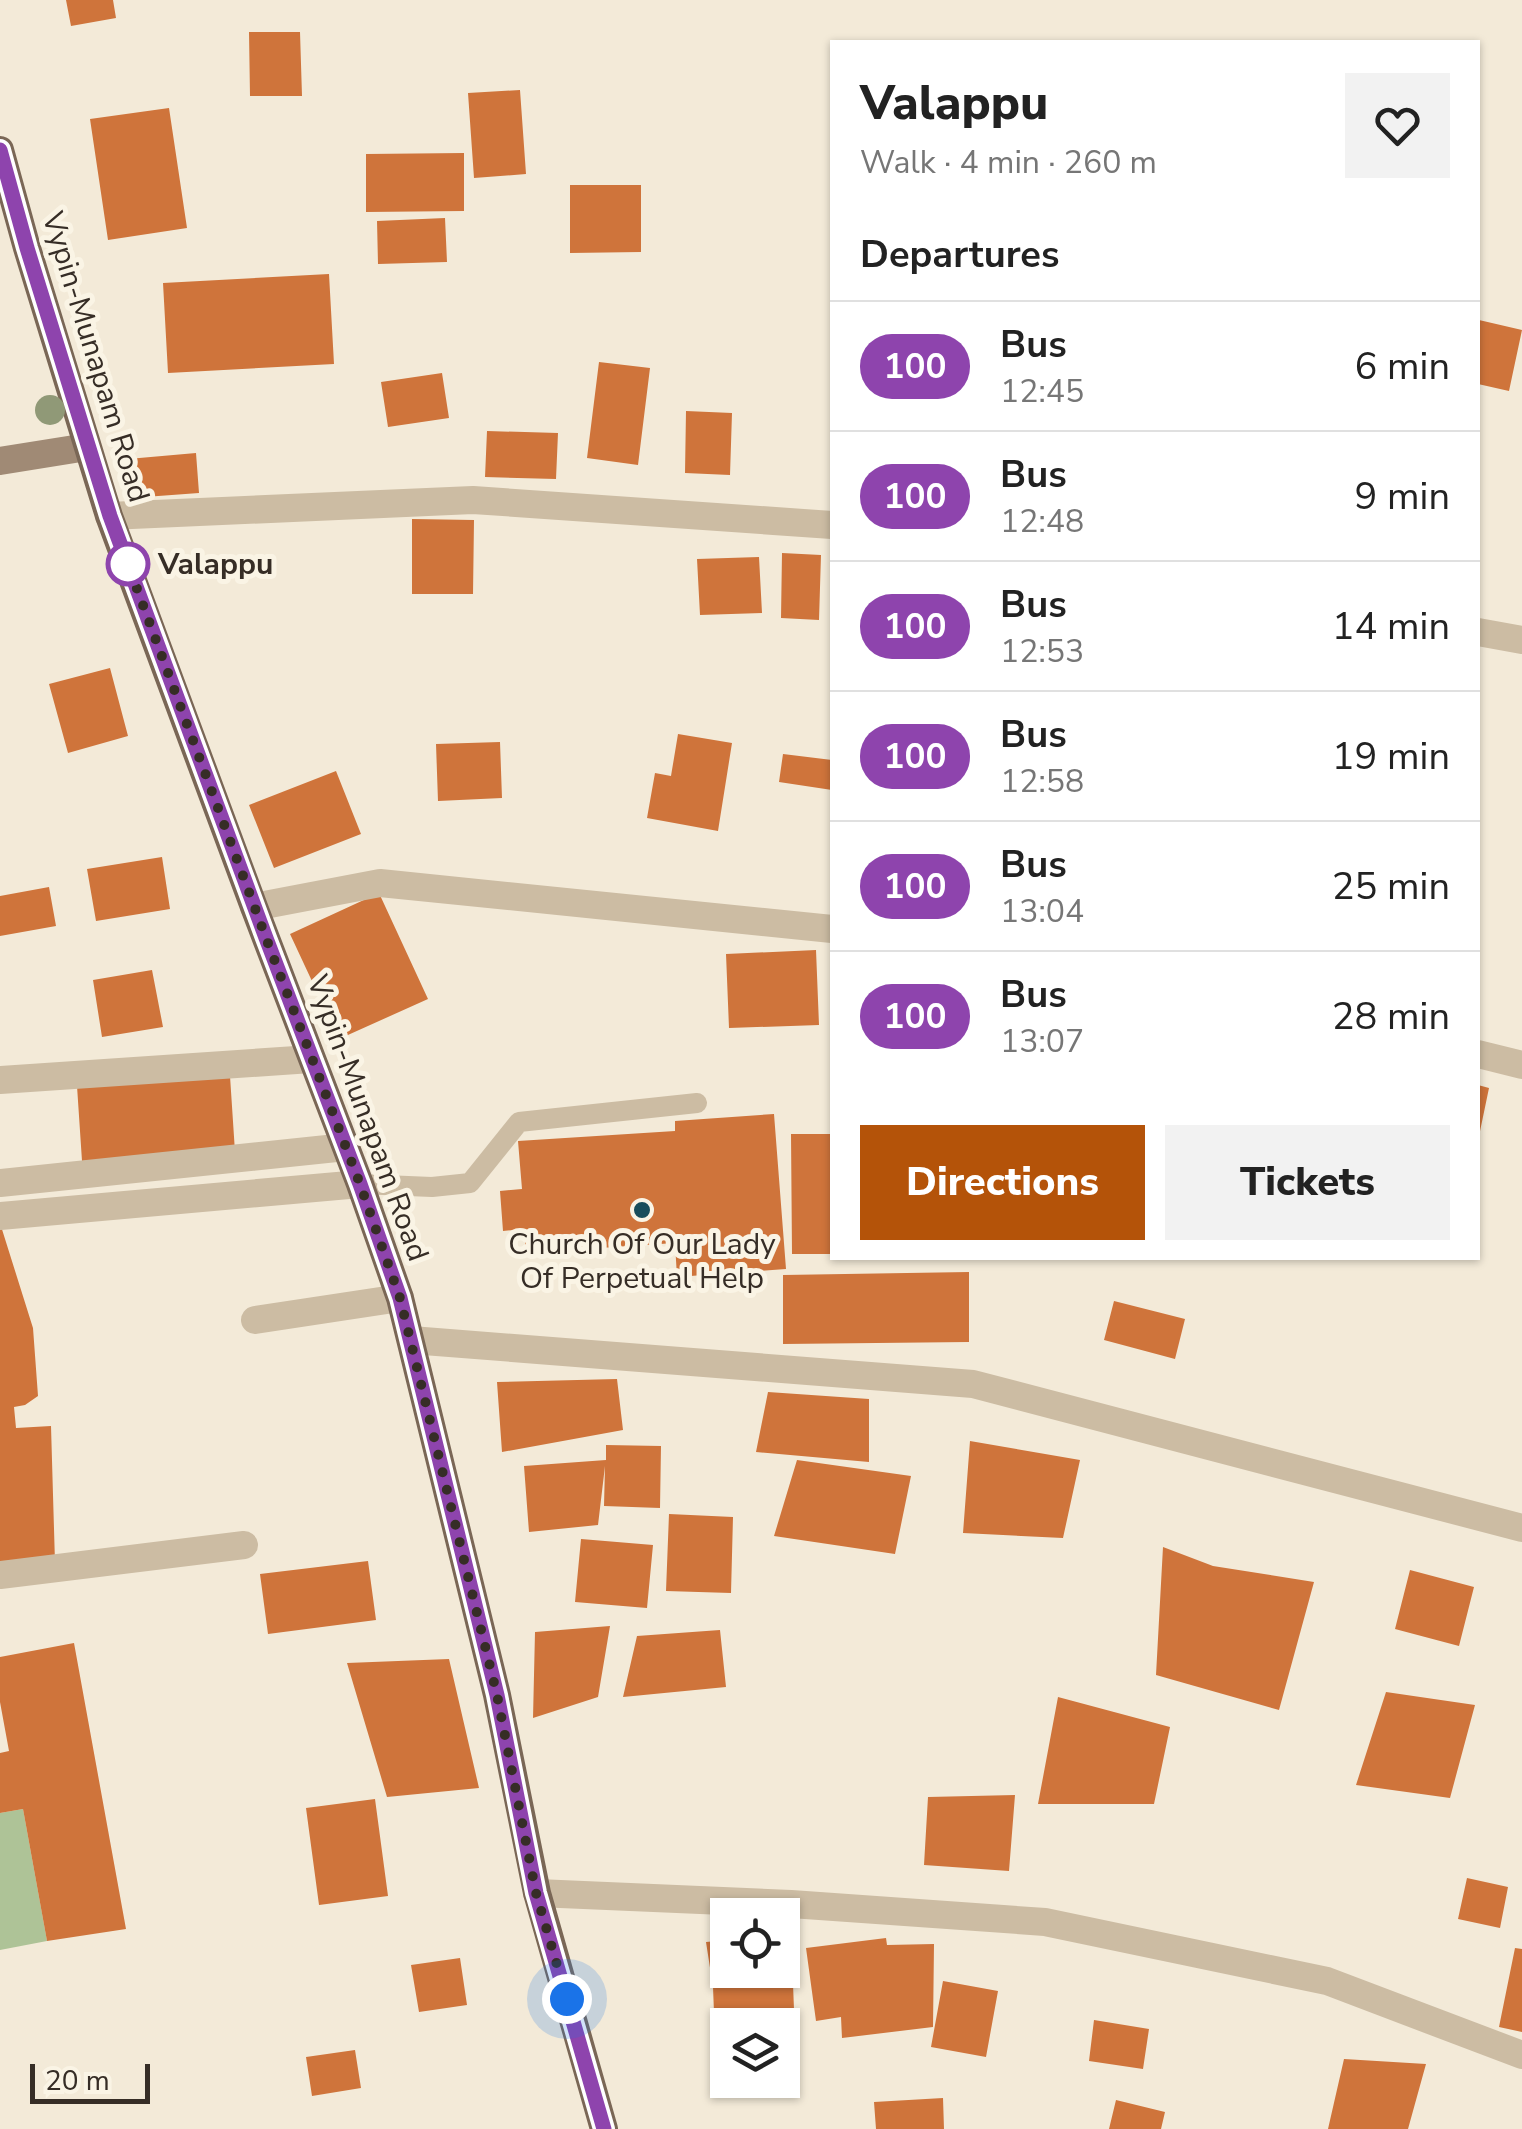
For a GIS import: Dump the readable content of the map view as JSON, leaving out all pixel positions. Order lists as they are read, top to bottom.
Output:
{
  "streets": {
    "main road": ["Vypin-Munapam Road"]
  },
  "places": ["Valappu", "Church Of Our Lady Of Perpetual Help"],
  "lines": ["bus line 100"],
  "scale_bar": "20 m",
  "page": {
    "heading": [
      ["Valappu", "Walk · 4 min · 260 m"],
      "Departures"
    ],
    "list": [
      {
        "mark": "100",
        "name": "Bus",
        "note": "12:45",
        "value": "6 min"
      },
      {
        "mark": "100",
        "name": "Bus",
        "note": "12:48",
        "value": "9 min"
      },
      {
        "mark": "100",
        "name": "Bus",
        "note": "12:53",
        "value": "14 min"
      },
      {
        "mark": "100",
        "name": "Bus",
        "note": "12:58",
        "value": "19 min"
      },
      {
        "mark": "100",
        "name": "Bus",
        "note": "13:04",
        "value": "25 min"
      },
      {
        "mark": "100",
        "name": "Bus",
        "note": "13:07",
        "value": "28 min"
      }
    ],
    "buttons": ["Directions", "Tickets"],
    "scale": "20 m"
  }
}
